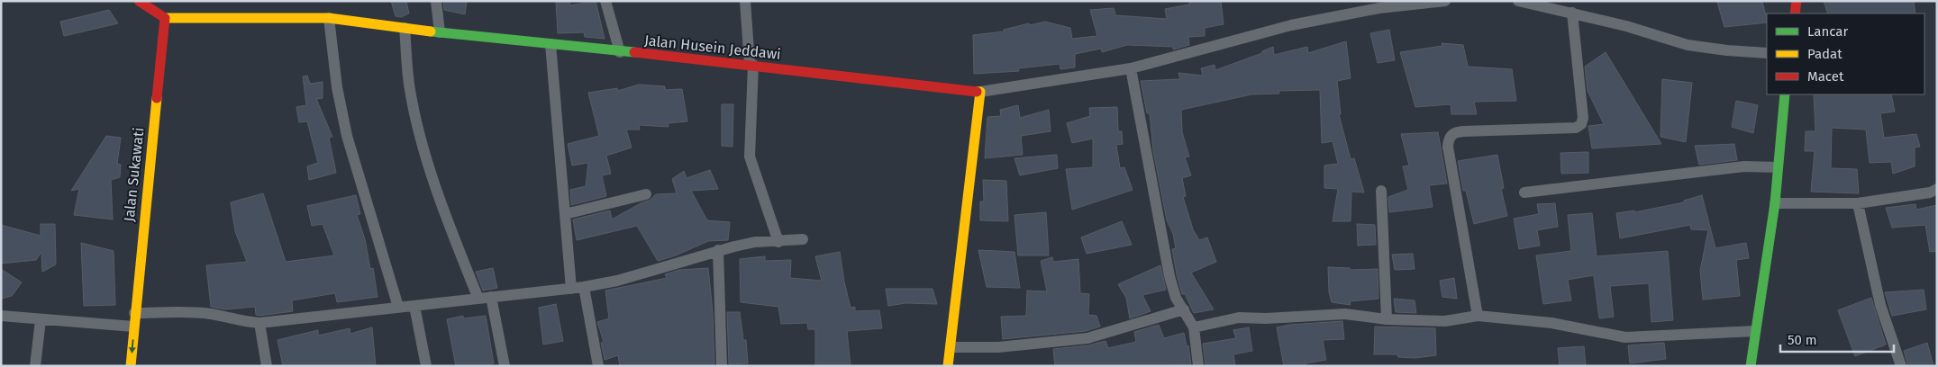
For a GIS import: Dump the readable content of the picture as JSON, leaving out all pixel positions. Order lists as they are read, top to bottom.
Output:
{
  "streets": {
    "main road": ["Jalan Husein Jeddawi", "Jalan Sukawati"]
  },
  "crossings": [
    ["Jalan Husein Jeddawi", "Jalan Sukawati"]
  ],
  "legend": ["Lancar", "Padat", "Macet"],
  "scale_bar": "50 m"
}
